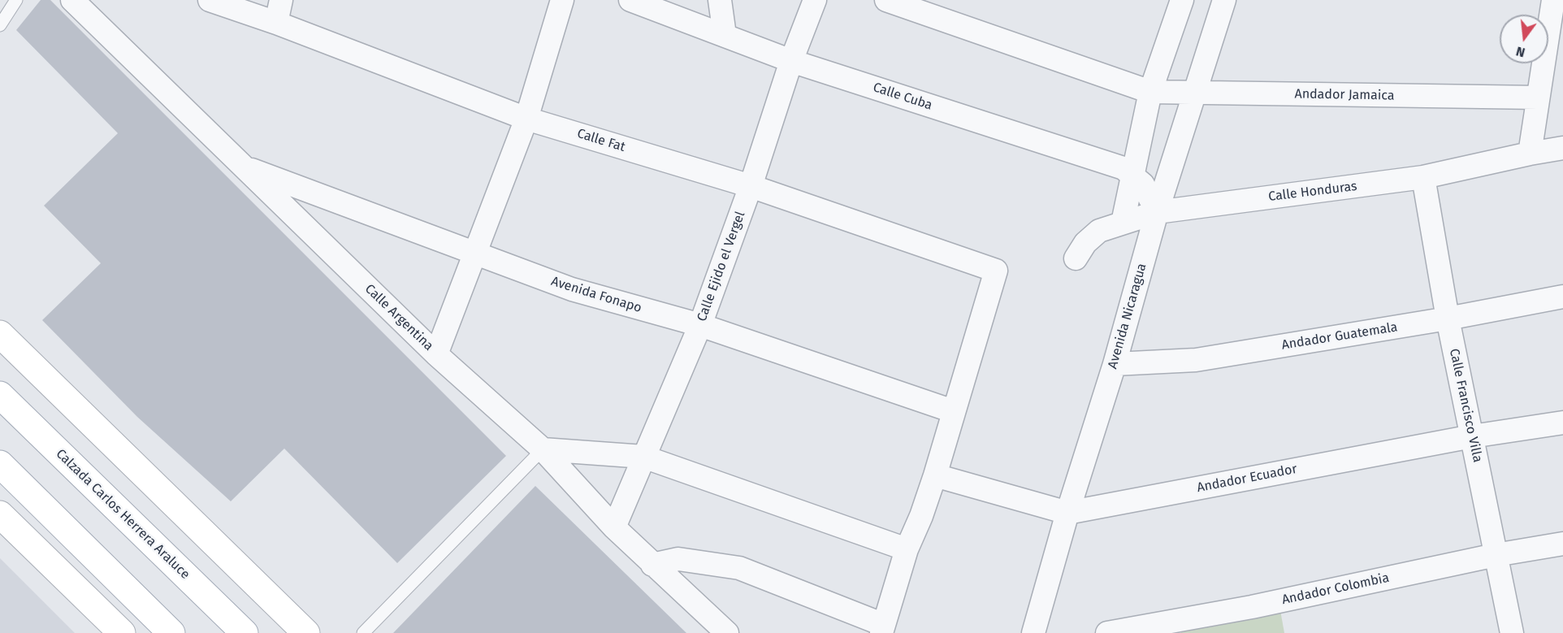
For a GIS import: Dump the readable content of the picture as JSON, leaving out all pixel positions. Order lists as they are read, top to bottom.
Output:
{
  "streets": {
    "street": [
      "Andador Jamaica",
      "Calle Cuba",
      "Calle Fat",
      "Calle Honduras",
      "Calle Ejido el Vergel",
      "Avenida Fonapo",
      "Avenida Nicaragua",
      "Calle Argentina",
      "Andador Guatemala",
      "Calle Francisco Villa",
      "Andador Ecuador",
      "Calzada Carlos Herrera Araluce",
      "Andador Colombia"
    ]
  },
  "crossings": [
    ["Andador Jamaica", "Avenida Nicaragua"],
    ["Calle Cuba", "Calle Honduras"],
    ["Calle Cuba", "Calle Ejido el Vergel"],
    ["Calle Cuba", "Avenida Nicaragua"],
    ["Calle Fat", "Calle Ejido el Vergel"],
    ["Calle Fat", "Avenida Fonapo"],
    ["Calle Honduras", "Avenida Nicaragua"],
    ["Calle Honduras", "Calle Francisco Villa"],
    ["Calle Ejido el Vergel", "Avenida Fonapo"],
    ["Calle Ejido el Vergel", "Calle Argentina"],
    ["Avenida Fonapo", "Calle Argentina"],
    ["Avenida Nicaragua", "Andador Guatemala"],
    ["Avenida Nicaragua", "Andador Ecuador"],
    ["Andador Guatemala", "Calle Francisco Villa"],
    ["Calle Francisco Villa", "Andador Ecuador"],
    ["Calle Francisco Villa", "Andador Colombia"]
  ],
  "north": "bottom"
}
